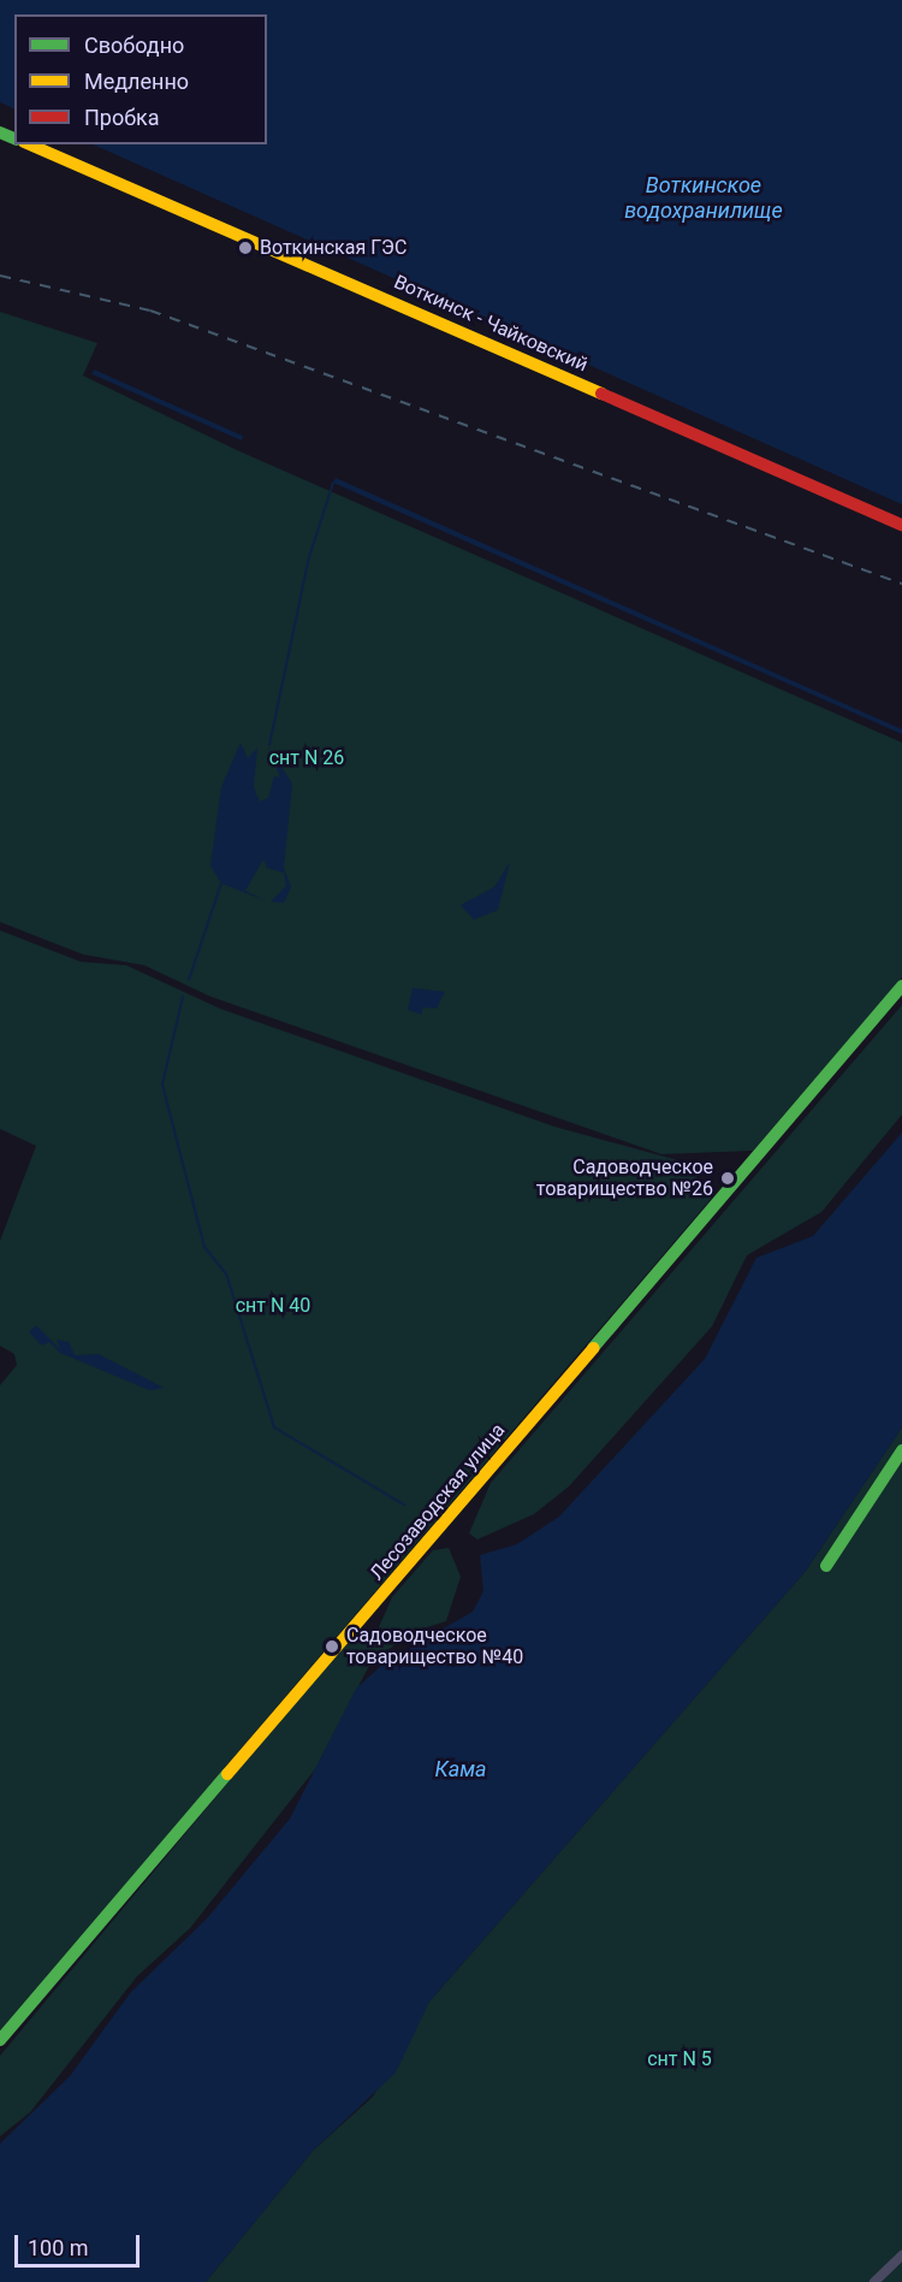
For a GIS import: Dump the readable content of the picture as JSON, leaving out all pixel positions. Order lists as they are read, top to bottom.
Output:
{
  "streets": {
    "street": ["Воткинск - Чайковский", "Лесозаводская улица"]
  },
  "water": ["Воткинское водохранилище", "Кама"],
  "parks": ["снт N 26", "снт N 40", "снт N 5"],
  "places": ["Воткинская ГЭС", "Садоводческое товарищество №26", "Садоводческое товарищество №40"],
  "legend": ["Свободно", "Медленно", "Пробка"],
  "scale_bar": "100 m"
}
